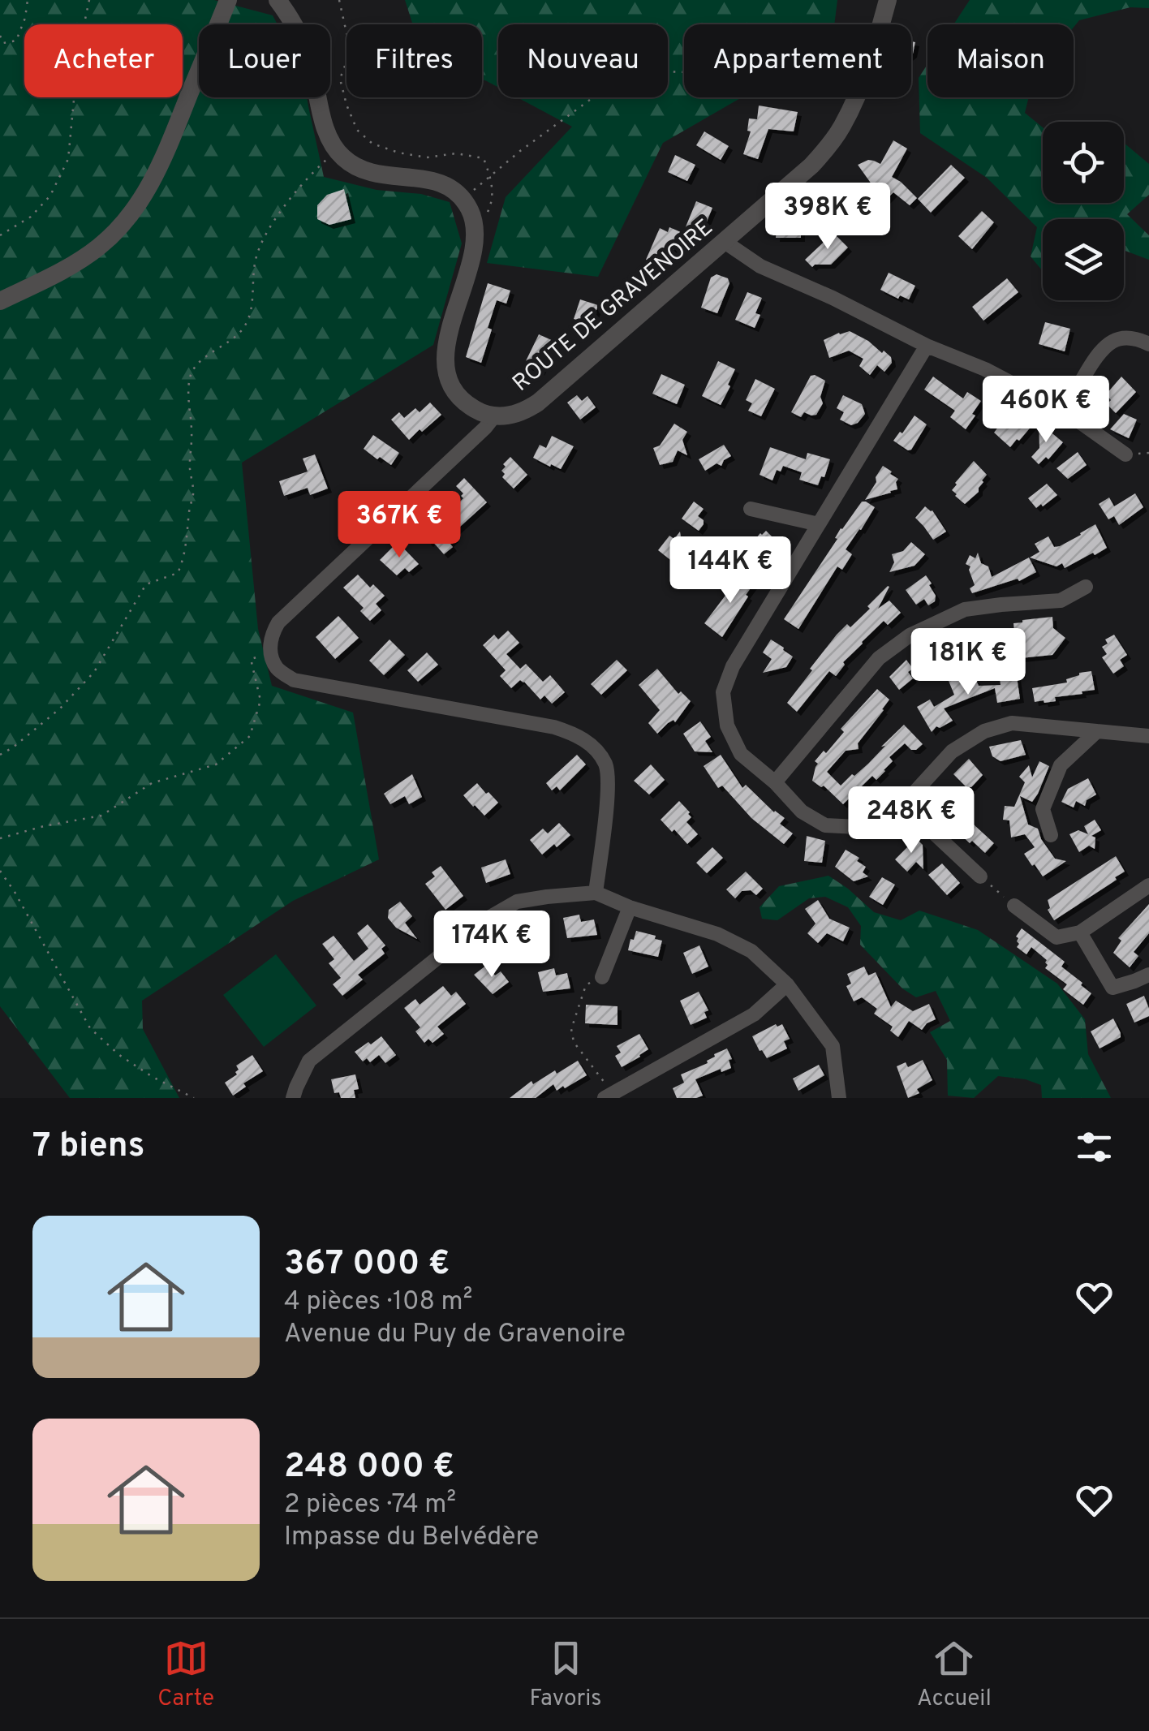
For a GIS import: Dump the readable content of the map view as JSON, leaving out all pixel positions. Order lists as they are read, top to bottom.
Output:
{
  "streets": {
    "street": ["ROUTE DE GRAVENOIRE"]
  },
  "page": {
    "chip": [
      "Acheter",
      "Louer",
      "Filtres",
      "Nouveau",
      "Appartement",
      "Maison"
    ],
    "price": [
      "398K €",
      "460K €",
      "367K €",
      "144K €",
      "181K €",
      "248K €",
      "174K €"
    ],
    "heading": "7 biens",
    "list": [
      {
        "name": "367 000 €",
        "note": "4 pièces · 108 m² · Avenue du Puy de Gravenoire"
      },
      {
        "name": "248 000 €",
        "note": "2 pièces · 74 m² · Impasse du Belvédère"
      }
    ],
    "tabs": ["Carte", "Favoris", "Accueil"]
  }
}
